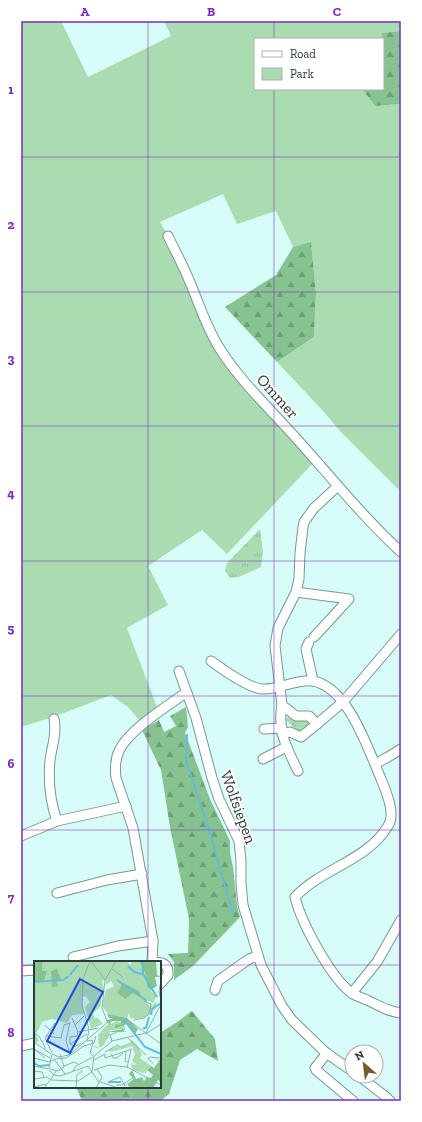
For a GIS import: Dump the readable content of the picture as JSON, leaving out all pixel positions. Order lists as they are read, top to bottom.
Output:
{
  "streets": {
    "street": ["Ommer", "Wolfsiepen"]
  },
  "legend": ["Road", "Park"],
  "north": "top left",
  "grid": {
    "columns": ["A", "B", "C"],
    "rows": [
      "1",
      "2",
      "3",
      "4",
      "5",
      "6",
      "7",
      "8"
    ]
  }
}
